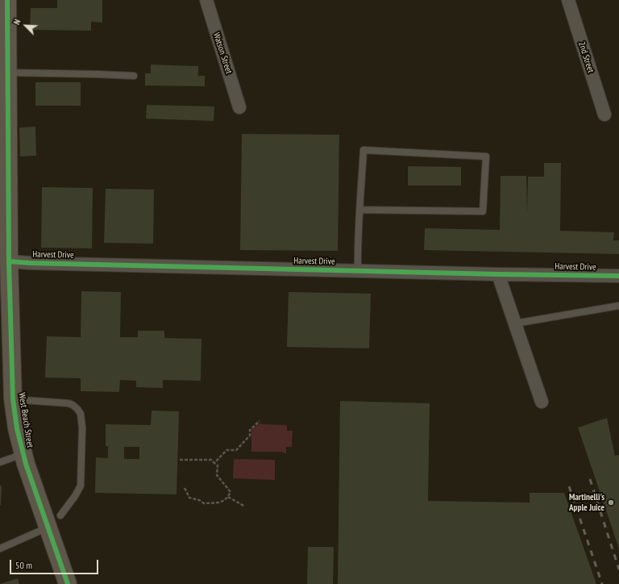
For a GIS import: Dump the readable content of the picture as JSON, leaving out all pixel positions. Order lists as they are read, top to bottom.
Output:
{
  "streets": {
    "main road": ["West Beach Street"],
    "street": ["Watson Street", "2nd Street", "Harvest Drive"]
  },
  "crossings": [
    ["Harvest Drive", "West Beach Street"]
  ],
  "places": ["Martinelli's Apple Juice"],
  "scale_bar": "50 m",
  "north": "top left"
}
